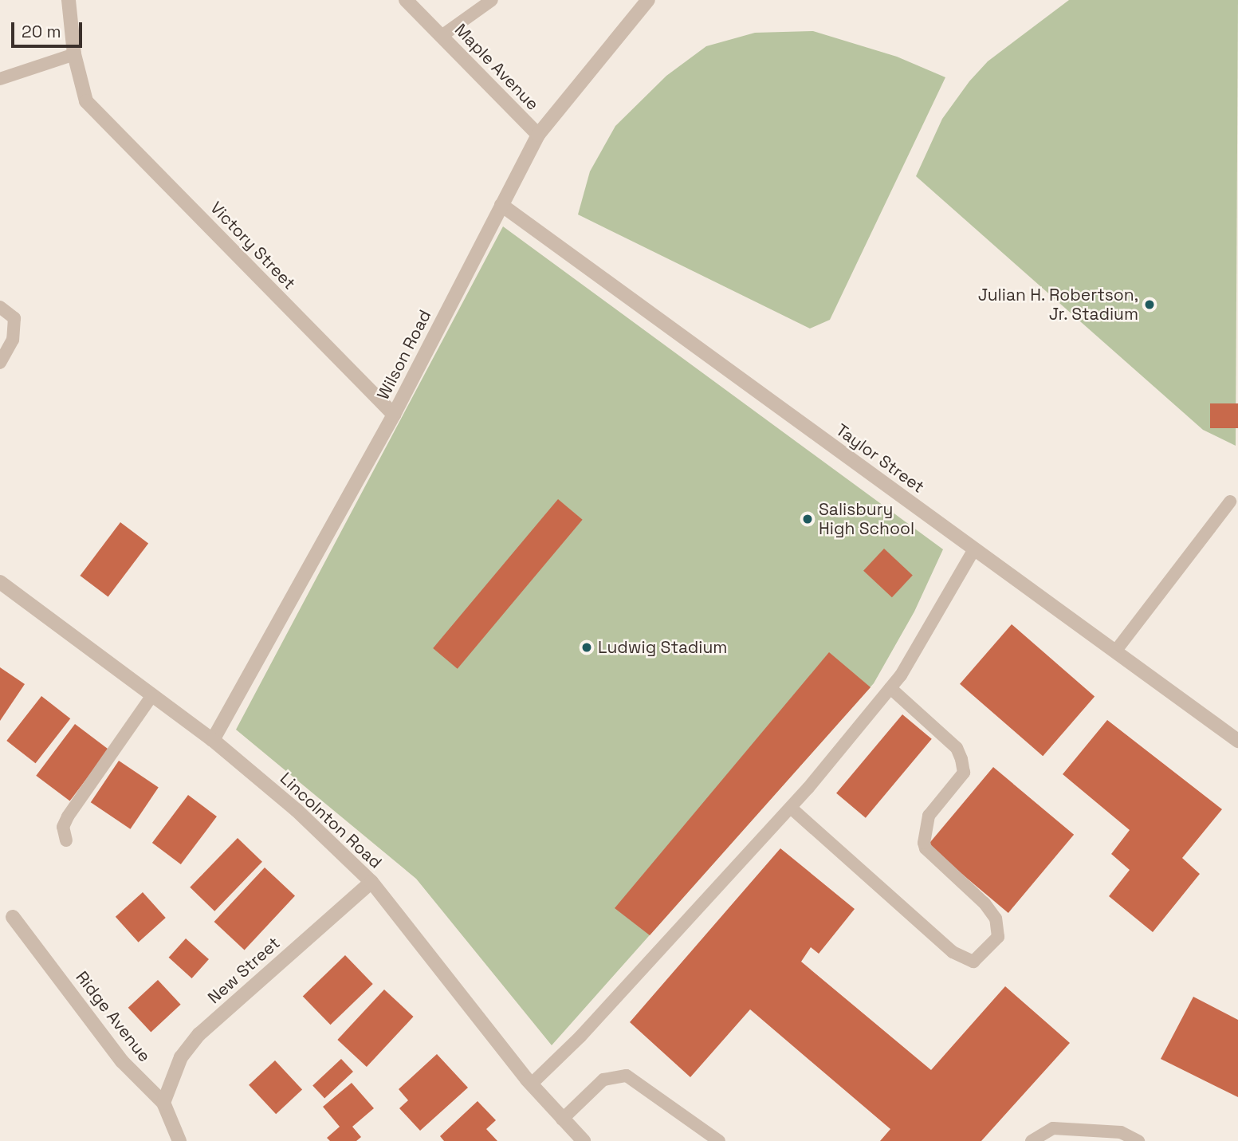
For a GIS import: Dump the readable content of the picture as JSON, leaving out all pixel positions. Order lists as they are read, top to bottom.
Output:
{
  "streets": {
    "street": [
      "Maple Avenue",
      "Victory Street",
      "Wilson Road",
      "Taylor Street",
      "Lincolnton Road",
      "New Street",
      "Ridge Avenue"
    ]
  },
  "crossings": [
    ["Maple Avenue", "Wilson Road"],
    ["Victory Street", "Wilson Road"],
    ["Wilson Road", "Taylor Street"],
    ["Wilson Road", "Lincolnton Road"],
    ["Lincolnton Road", "New Street"],
    ["New Street", "Ridge Avenue"]
  ],
  "places": ["Julian H. Robertson, Jr. Stadium", "Salisbury High School", "Ludwig Stadium"],
  "scale_bar": "20 m"
}
